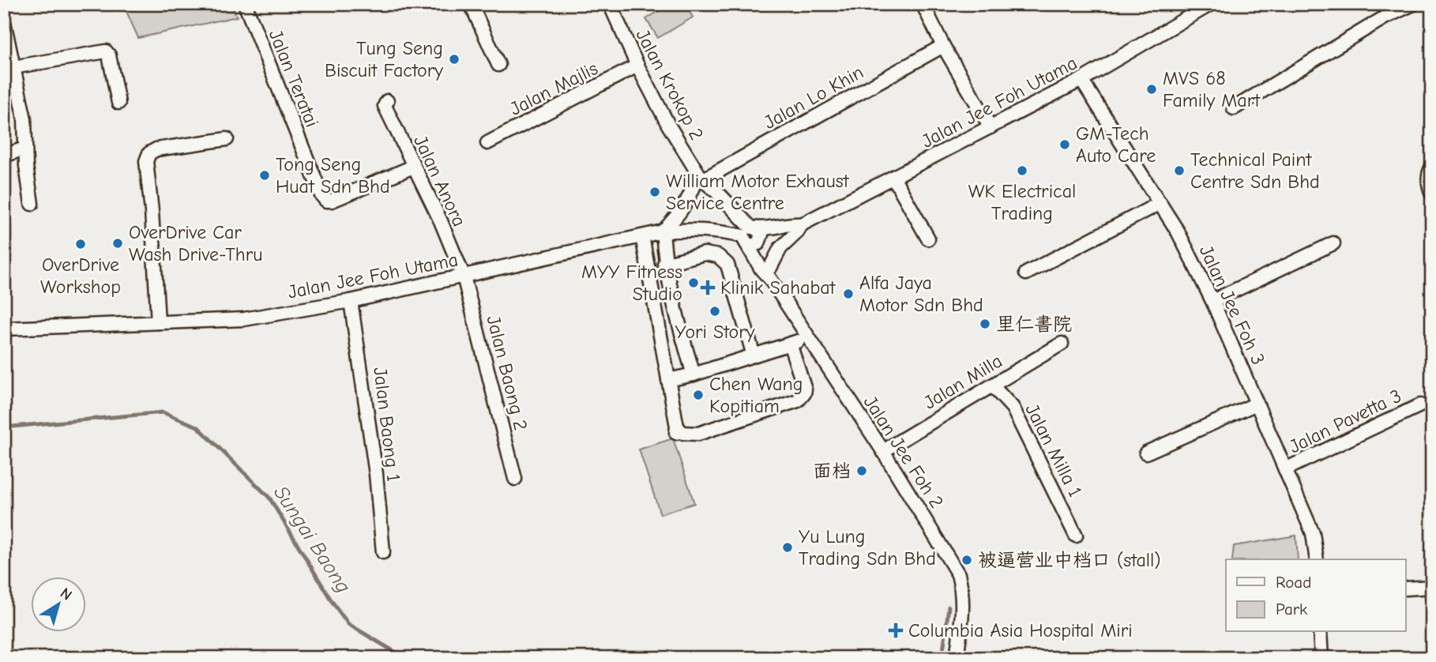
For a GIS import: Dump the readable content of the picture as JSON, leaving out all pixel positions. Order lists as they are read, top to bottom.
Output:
{
  "streets": {
    "street": [
      "Jalan Teratai",
      "Jalan Krokop 2",
      "Jalan Majlis",
      "Jalan Lo Khin",
      "Jalan Jee Foh Utama",
      "Jalan Anora",
      "Jalan Jee Foh 3",
      "Jalan Baong 2",
      "Jalan Milla",
      "Jalan Pavetta 3",
      "Jalan Baong 1",
      "Jalan Milla 1",
      "Jalan Jee Foh 2"
    ]
  },
  "crossings": [
    ["Jalan Teratai", "Jalan Anora"],
    ["Jalan Krokop 2", "Jalan Majlis"],
    ["Jalan Krokop 2", "Jalan Lo Khin"],
    ["Jalan Krokop 2", "Jalan Jee Foh Utama"],
    ["Jalan Krokop 2", "Jalan Jee Foh 2"],
    ["Jalan Jee Foh Utama", "Jalan Anora"],
    ["Jalan Jee Foh Utama", "Jalan Jee Foh 3"],
    ["Jalan Jee Foh Utama", "Jalan Baong 2"],
    ["Jalan Jee Foh Utama", "Jalan Baong 1"],
    ["Jalan Jee Foh Utama", "Jalan Jee Foh 2"],
    ["Jalan Anora", "Jalan Baong 2"],
    ["Jalan Jee Foh 3", "Jalan Pavetta 3"],
    ["Jalan Milla", "Jalan Milla 1"],
    ["Jalan Milla", "Jalan Jee Foh 2"]
  ],
  "water": ["Sungai Baong"],
  "places": {
    "other": [
      "Tung Seng Biscuit Factory",
      "MVS 68 Family Mart",
      "GM-Tech Auto Care",
      "WK Electrical Trading",
      "Technical Paint Centre Sdn Bhd",
      "Tong Seng Huat Sdn Bhd",
      "William Motor Exhaust Service Centre",
      "OverDrive Car Wash Drive-Thru",
      "OverDrive Workshop",
      "MYY Fitness Studio",
      "Alfa Jaya Motor Sdn Bhd",
      "Yori Story",
      "里仁書院",
      "Chen Wang Kopitiam",
      "面档",
      "Yu Lung Trading Sdn Bhd",
      "被逼营业中档口 (stall)"
    ],
    "health": ["Klinik Sahabat", "Columbia Asia Hospital Miri"]
  },
  "legend": ["Road", "Park"],
  "north": "top right"
}
